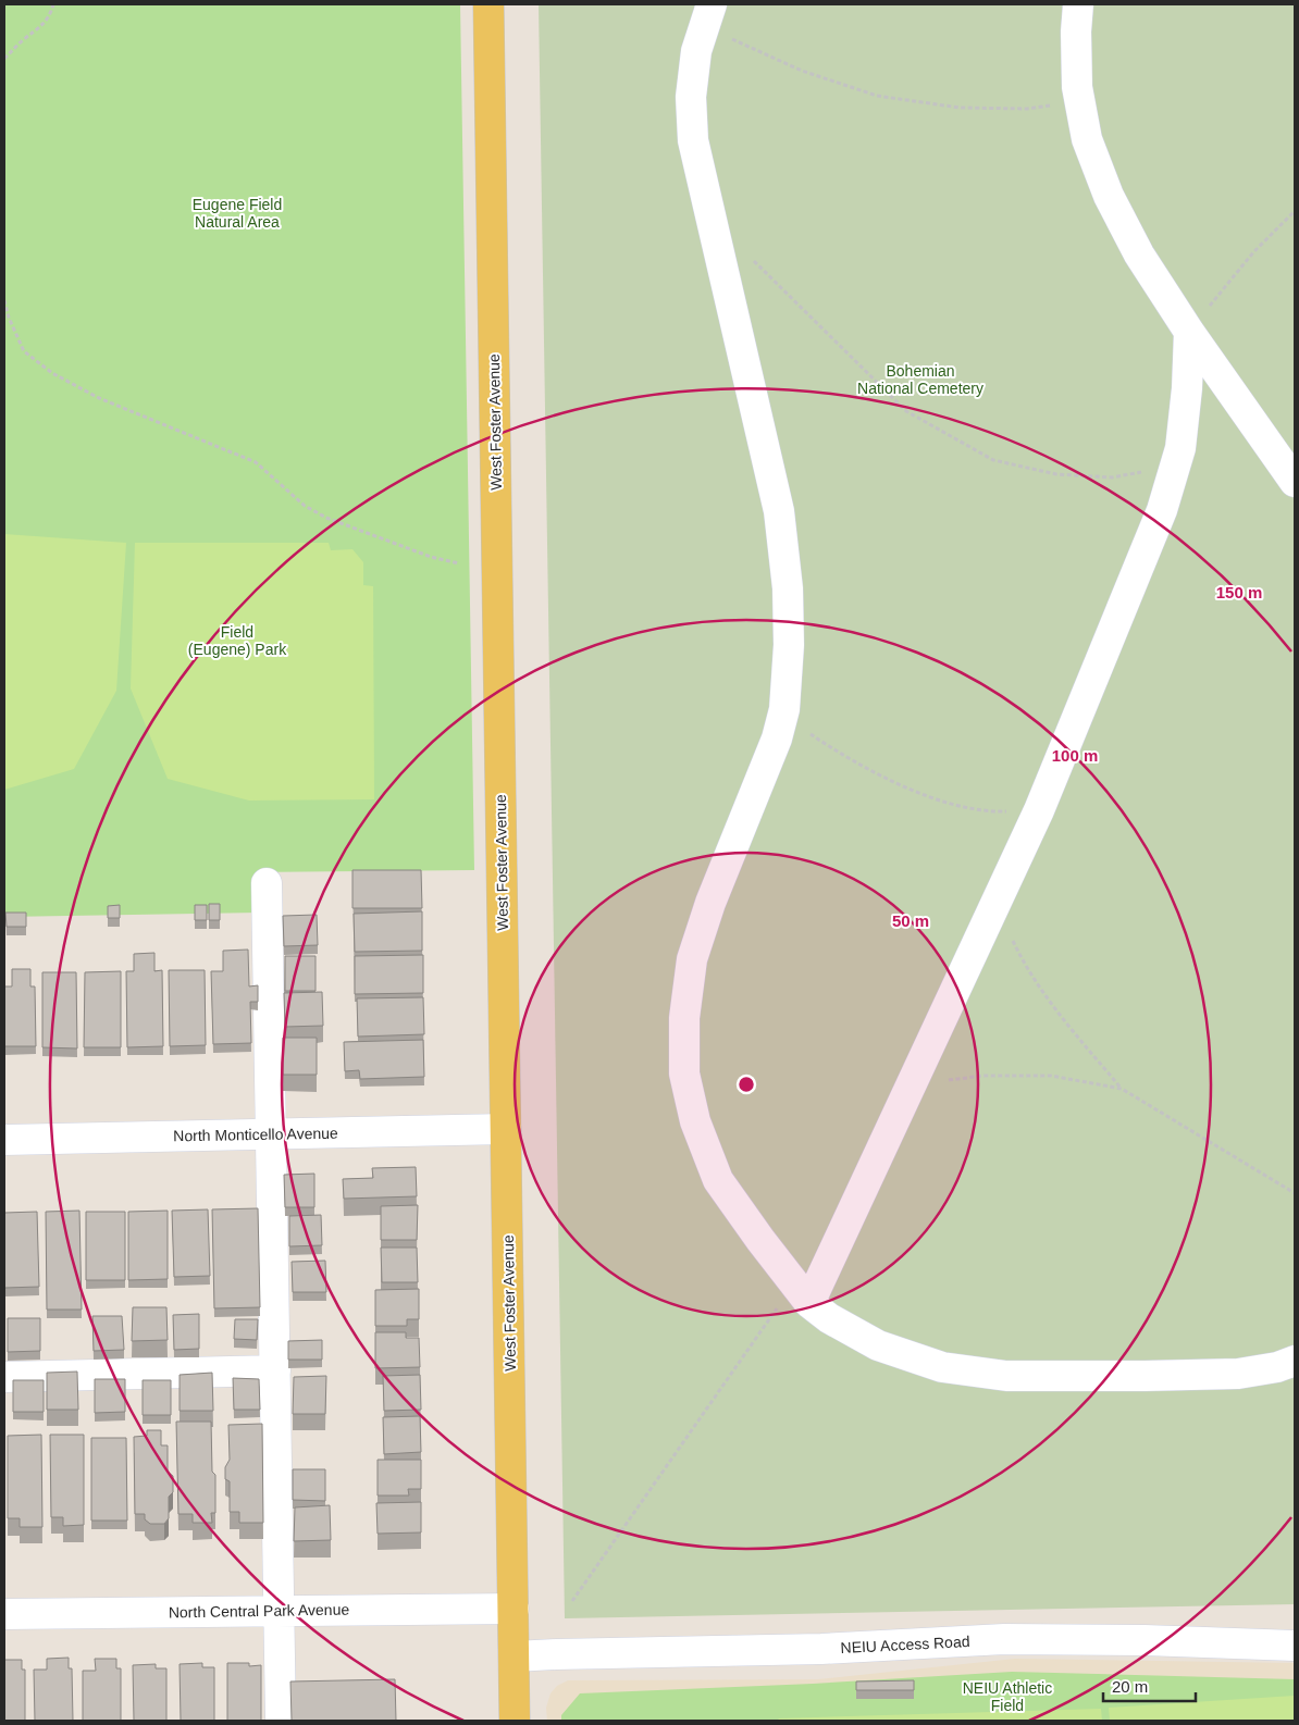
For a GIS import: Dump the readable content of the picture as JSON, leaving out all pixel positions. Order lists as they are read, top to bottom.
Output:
{
  "streets": {
    "main road": ["West Foster Avenue"],
    "street": ["North Monticello Avenue", "North Central Park Avenue", "NEIU Access Road"]
  },
  "crossings": [
    ["West Foster Avenue", "North Monticello Avenue"],
    ["West Foster Avenue", "North Central Park Avenue"],
    ["West Foster Avenue", "NEIU Access Road"]
  ],
  "parks": [
    "Eugene Field Natural Area",
    "Bohemian National Cemetery",
    "Field (Eugene) Park",
    "NEIU Athletic Field"
  ],
  "scale_bar": "20 m",
  "rings": ["150 m", "100 m", "50 m"]
}
